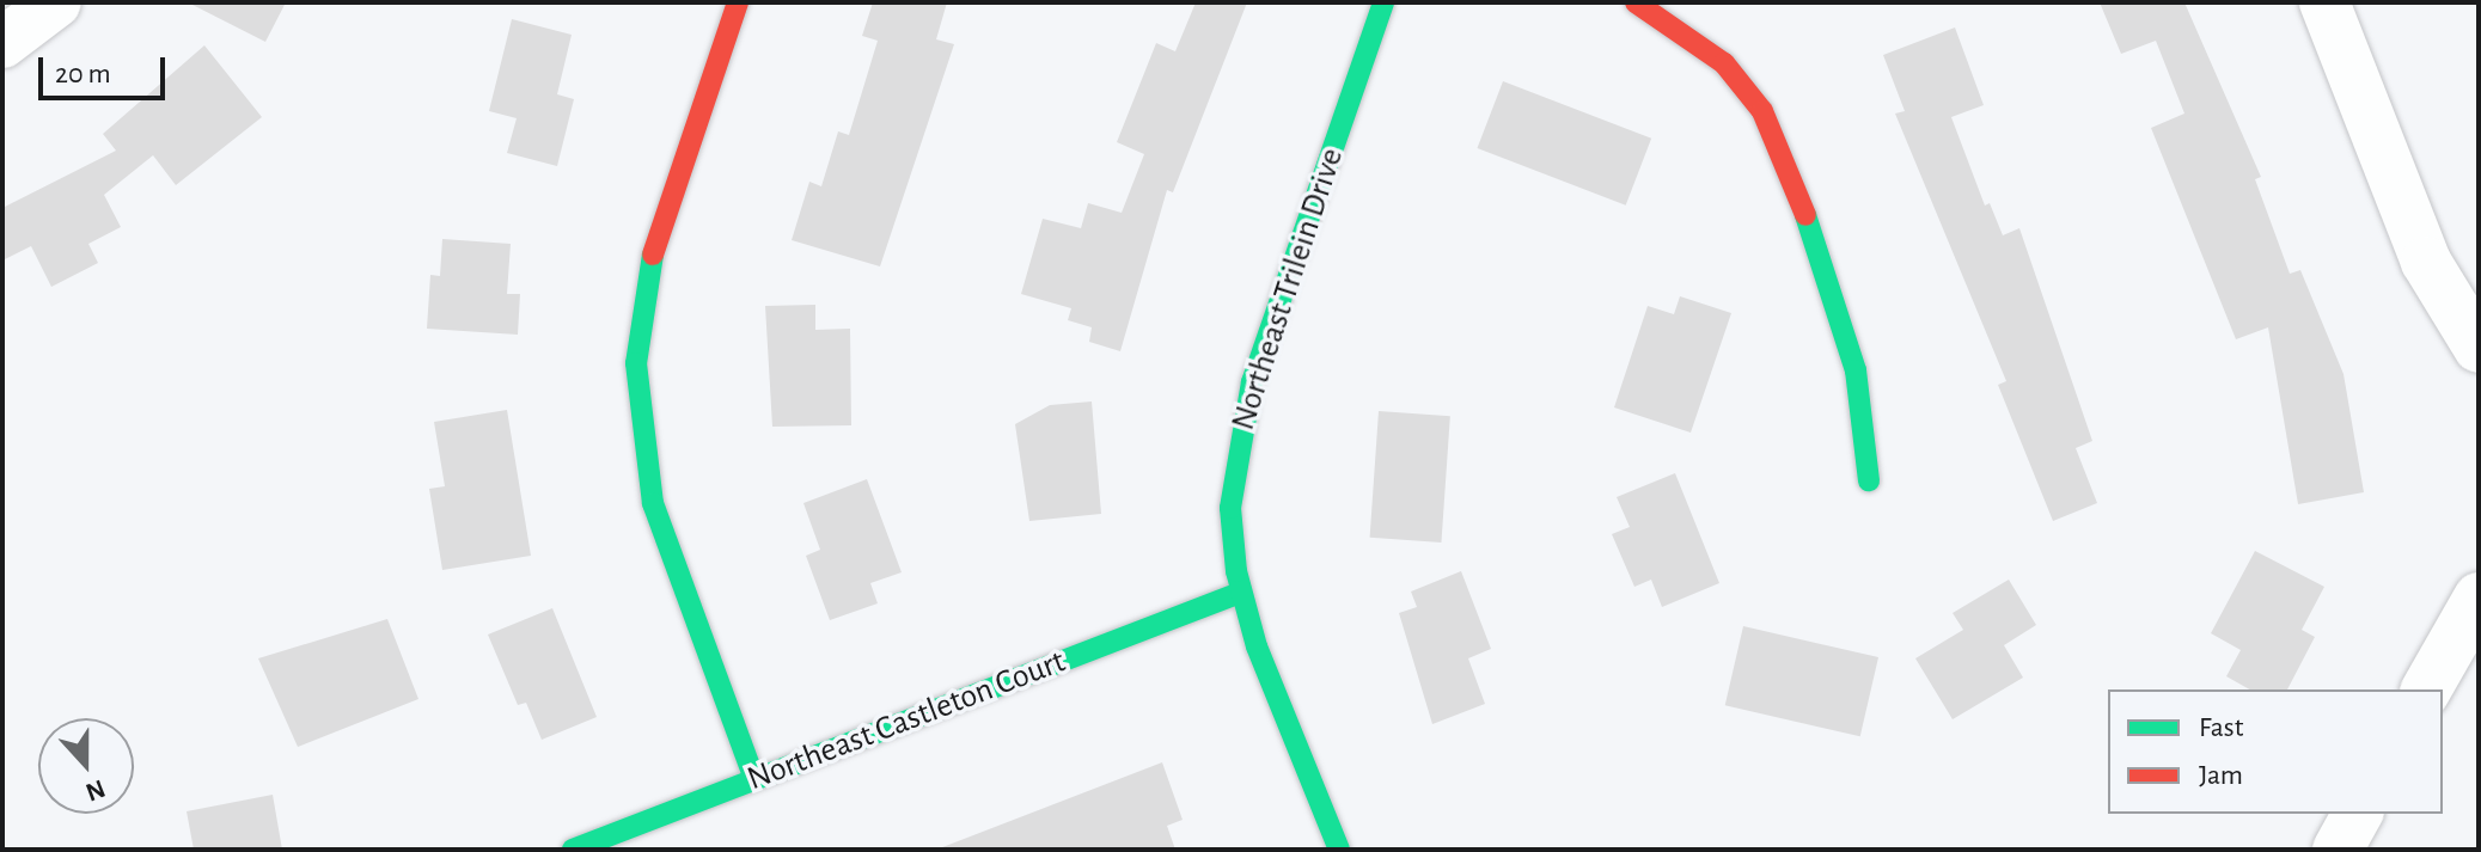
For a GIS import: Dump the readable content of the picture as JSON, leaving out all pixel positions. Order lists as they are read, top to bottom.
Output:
{
  "streets": {
    "street": ["Northeast Trilein Drive", "Northeast Castleton Court"]
  },
  "crossings": [
    ["Northeast Trilein Drive", "Northeast Castleton Court"]
  ],
  "legend": ["Fast", "Jam"],
  "scale_bar": "20 m",
  "north": "bottom"
}
